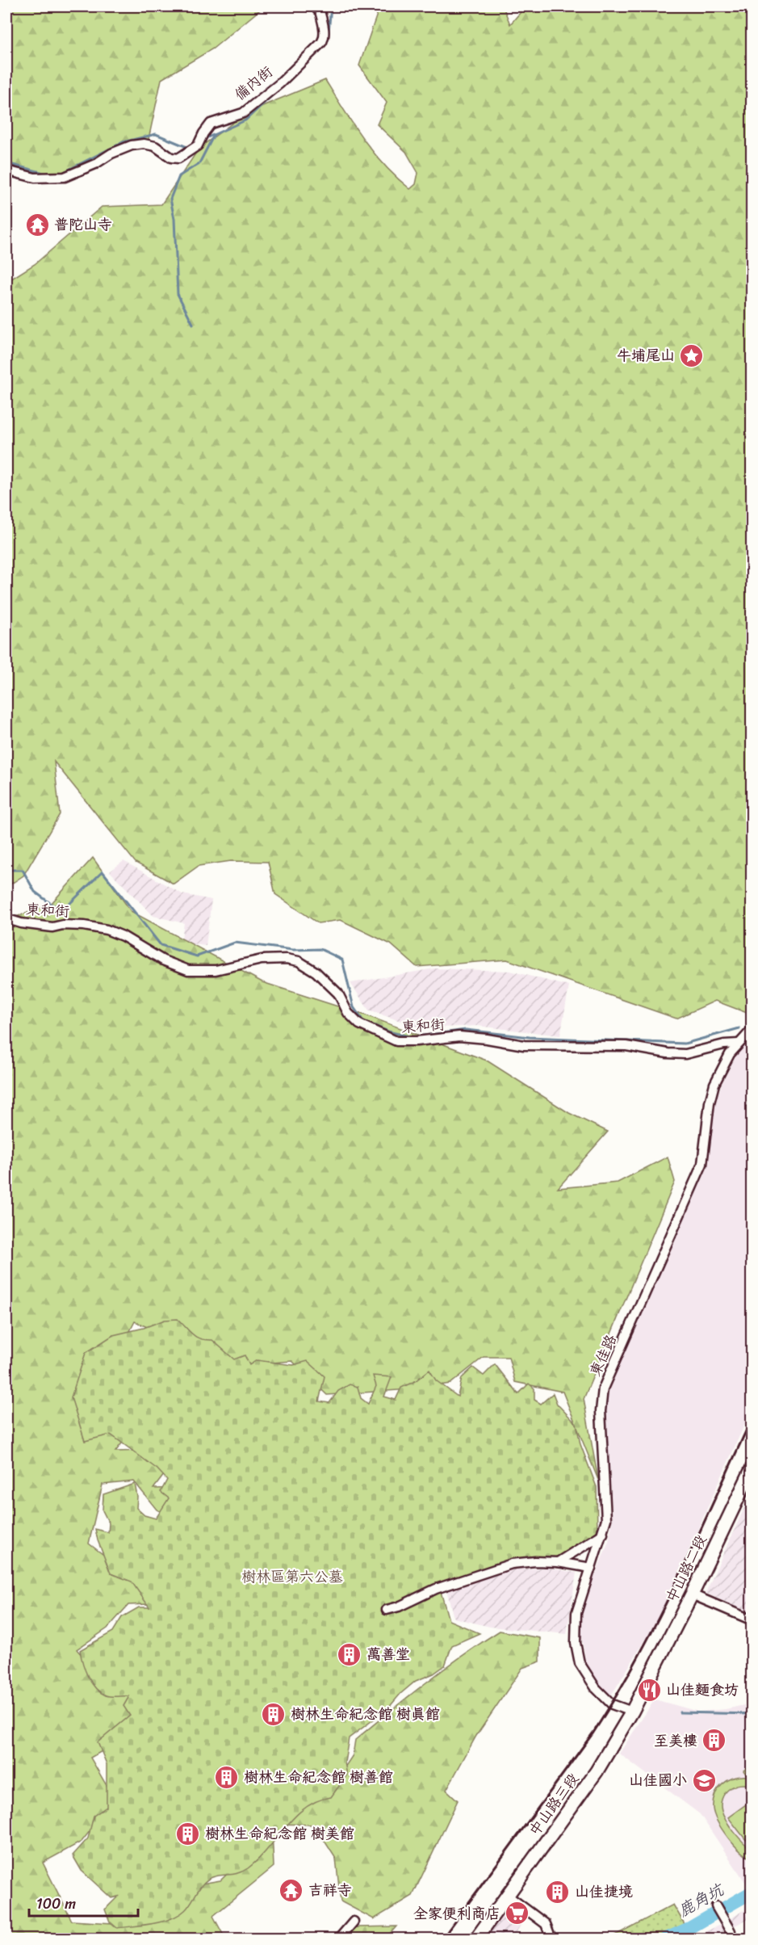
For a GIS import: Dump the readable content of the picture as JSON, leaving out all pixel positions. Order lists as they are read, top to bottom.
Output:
{
  "streets": {
    "main road": ["中山路二段", "中山路三段"],
    "street": ["備內街", "東和街", "東佳路"]
  },
  "crossings": [
    ["東和街", "東佳路"],
    ["東佳路", "中山路三段"],
    ["中山路二段", "中山路三段"]
  ],
  "water": ["鹿角坑"],
  "parks": ["樹林區第六公墓"],
  "places": {
    "temple": ["普陀山寺", "吉祥寺"],
    "place": ["牛埔尾山"],
    "building": [
      "萬善堂",
      "樹林生命紀念館 樹真館",
      "至美樓",
      "樹林生命紀念館 樹善館",
      "樹林生命紀念館 樹美館",
      "山佳捷境"
    ],
    "restaurant": ["山佳麵食坊"],
    "school or university": ["山佳國小"],
    "supermarket": ["全家便利商店"]
  },
  "scale_bar": "100 m"
}
